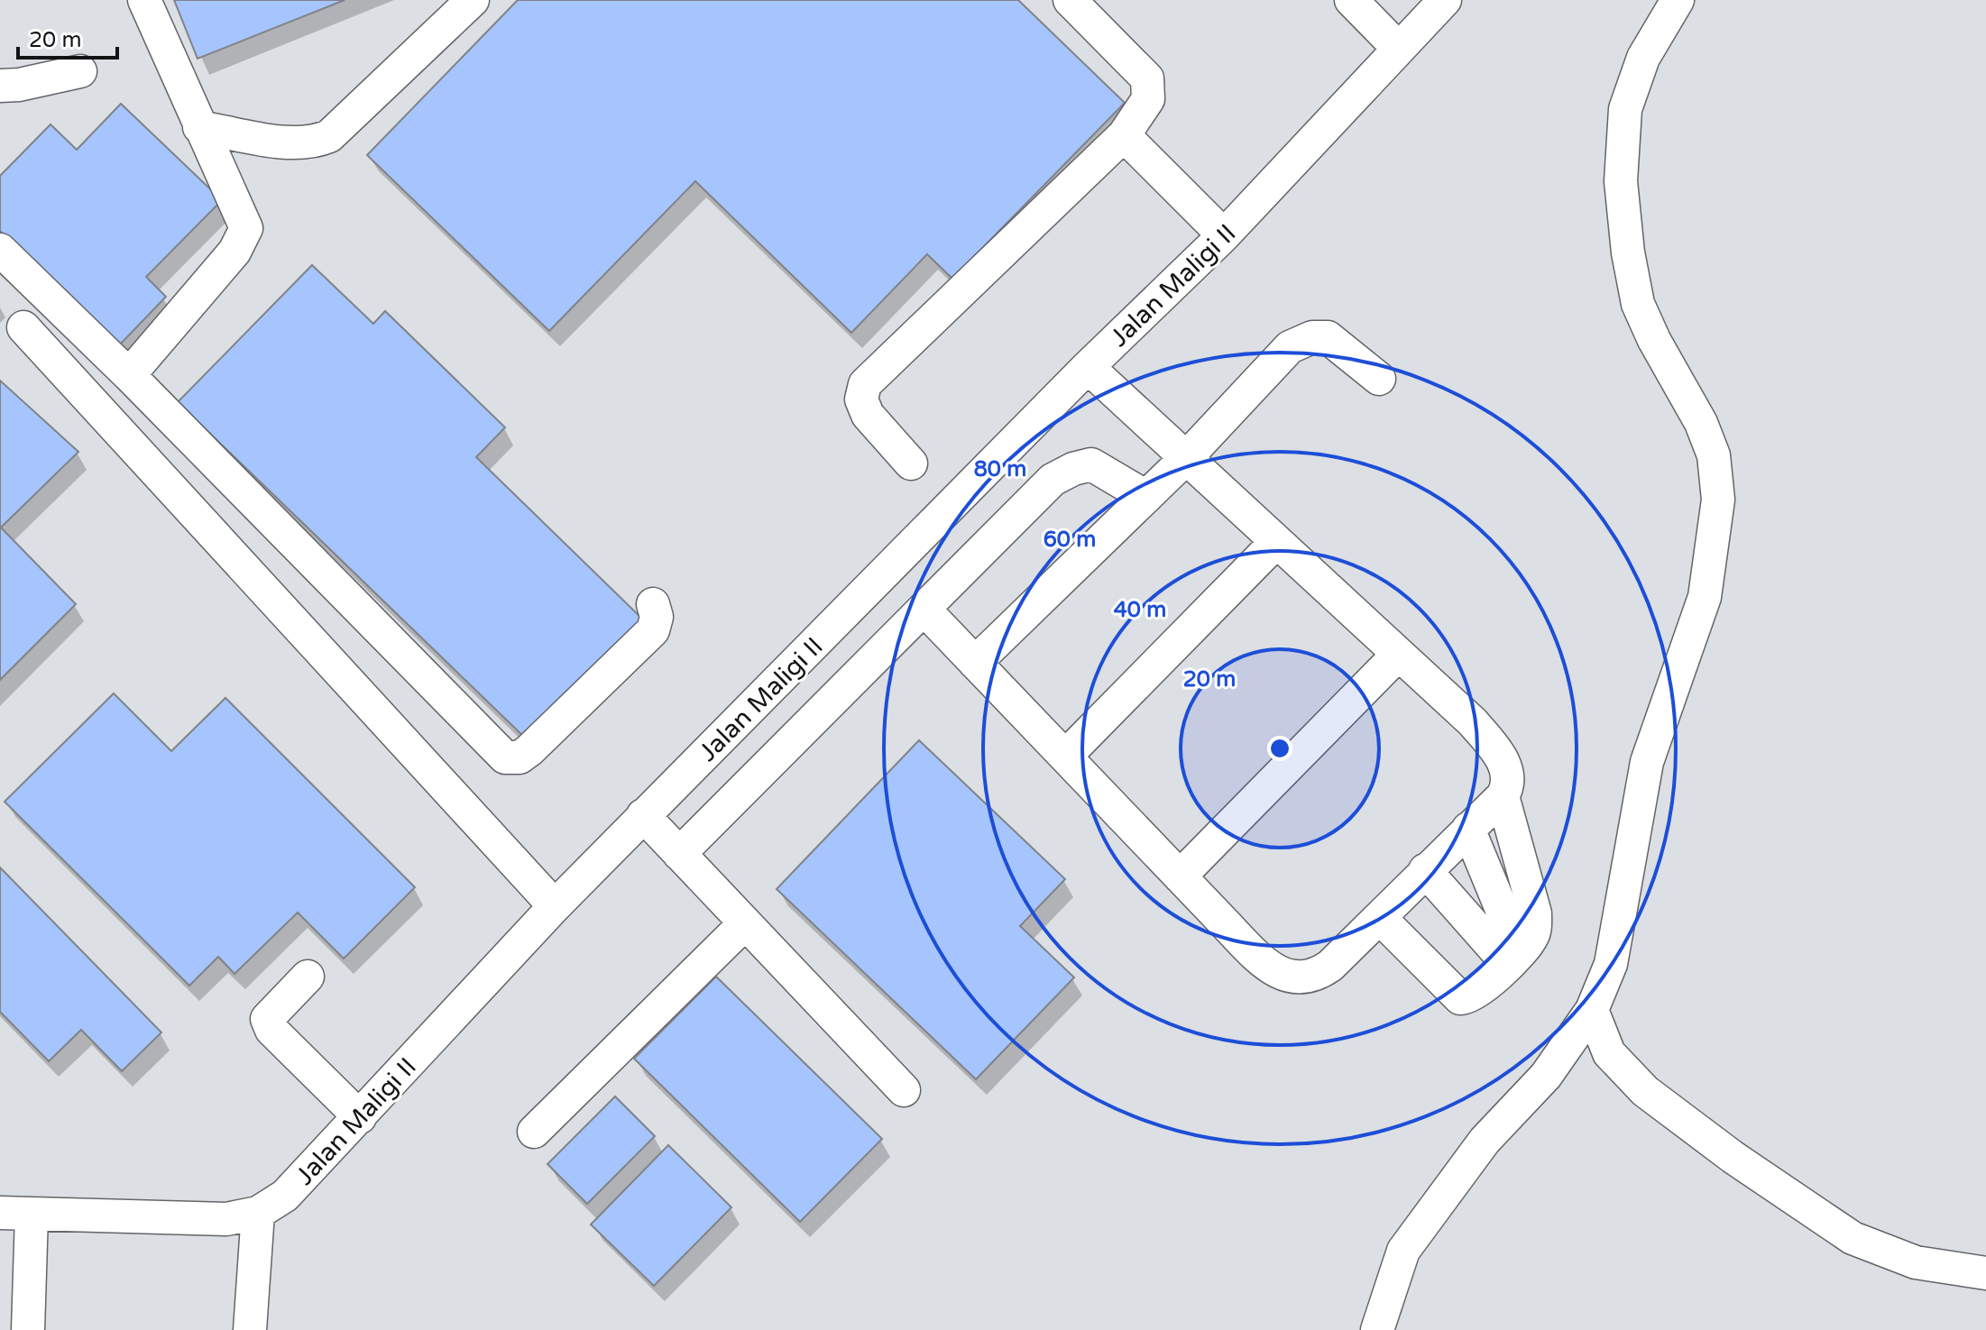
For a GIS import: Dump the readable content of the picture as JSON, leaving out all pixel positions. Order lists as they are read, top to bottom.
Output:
{
  "streets": {
    "street": ["Jalan Maligi II"]
  },
  "scale_bar": "20 m",
  "rings": [
    "80 m",
    "60 m",
    "40 m",
    "20 m"
  ]
}
